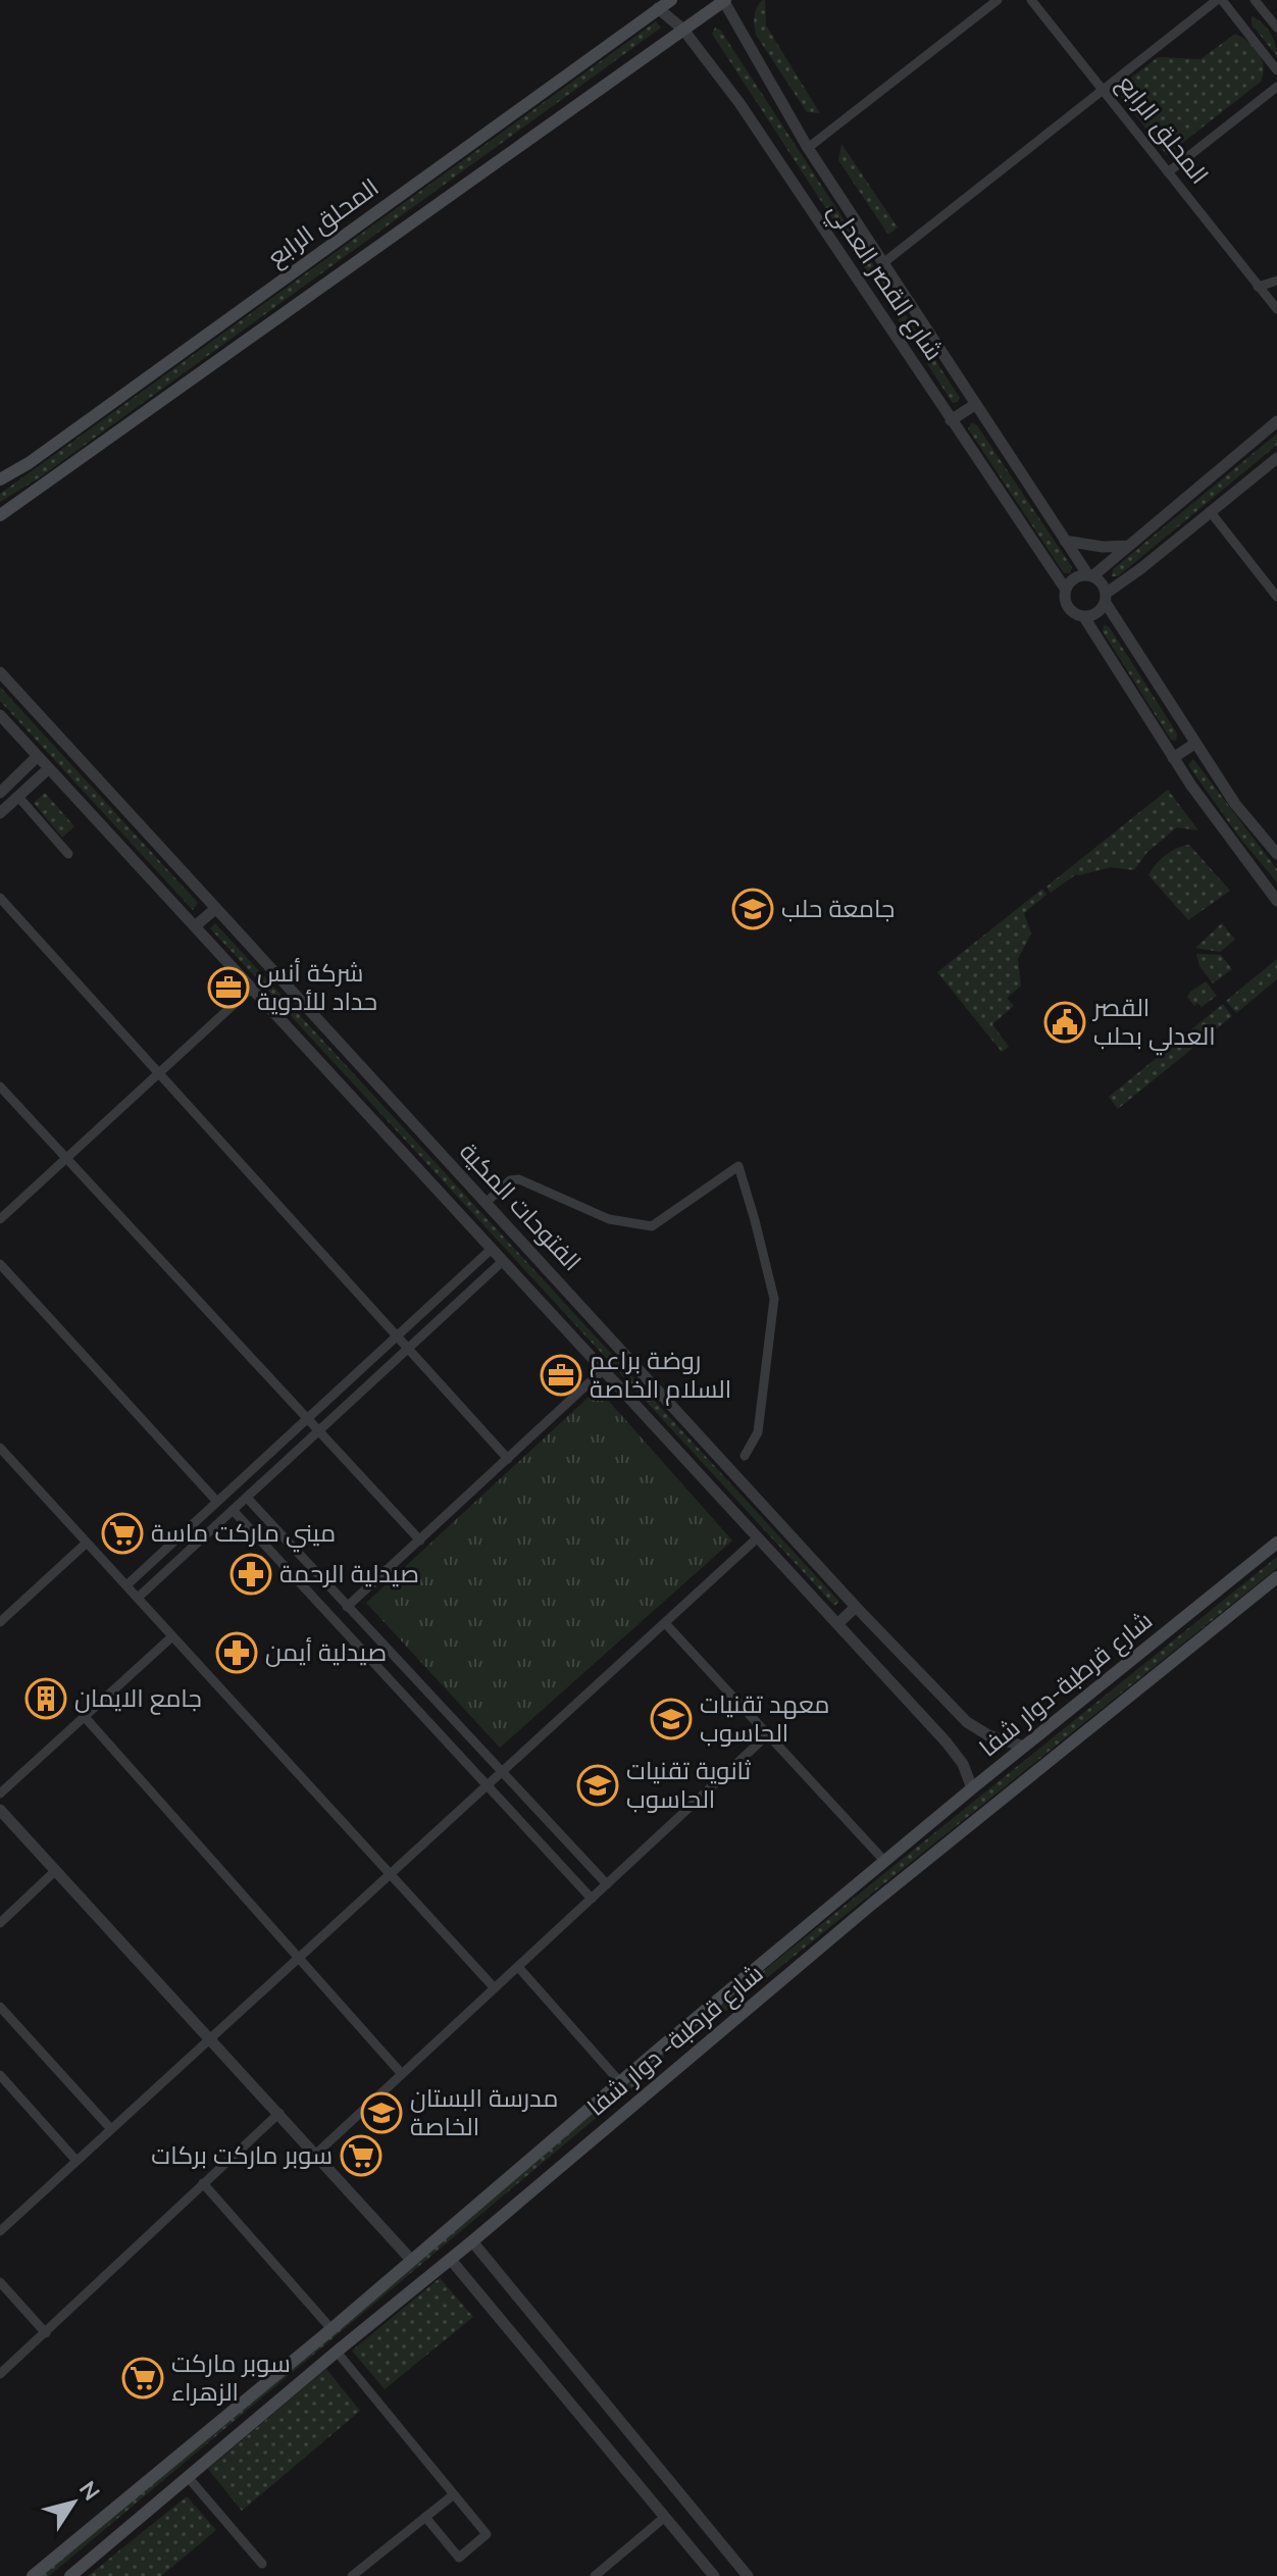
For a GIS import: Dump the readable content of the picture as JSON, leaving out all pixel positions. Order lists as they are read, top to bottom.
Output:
{
  "streets": {
    "main road": ["المحلق الرابع", "شارع قرطبة-دوار شفا", "شارع قرطبة- دوار شفا"],
    "street": ["شارع القصر العدلي", "الفتوحات المكية"]
  },
  "crossings": [
    ["المحلق الرابع", "شارع القصر العدلي"],
    ["الفتوحات المكية", "شارع قرطبة-دوار شفا"]
  ],
  "places": {
    "school or university": [
      "جامعة حلب",
      "معهد تقنيات الحاسوب",
      "ثانوية تقنيات الحاسوب",
      "مدرسة البستان الخاصة"
    ],
    "office": ["شركة أنس حداد للأدوية", "روضة براعم السلام الخاصة"],
    "public building": ["القصر العدلي بحلب"],
    "supermarket": ["ميني ماركت ماسة", "سوبر ماركت بركات", "سوبر ماركت الزهراء"],
    "pharmacy": ["صيدلية الرحمة", "صيدلية أيمن"],
    "building": ["جامع الايمان"]
  },
  "north": "top right"
}
